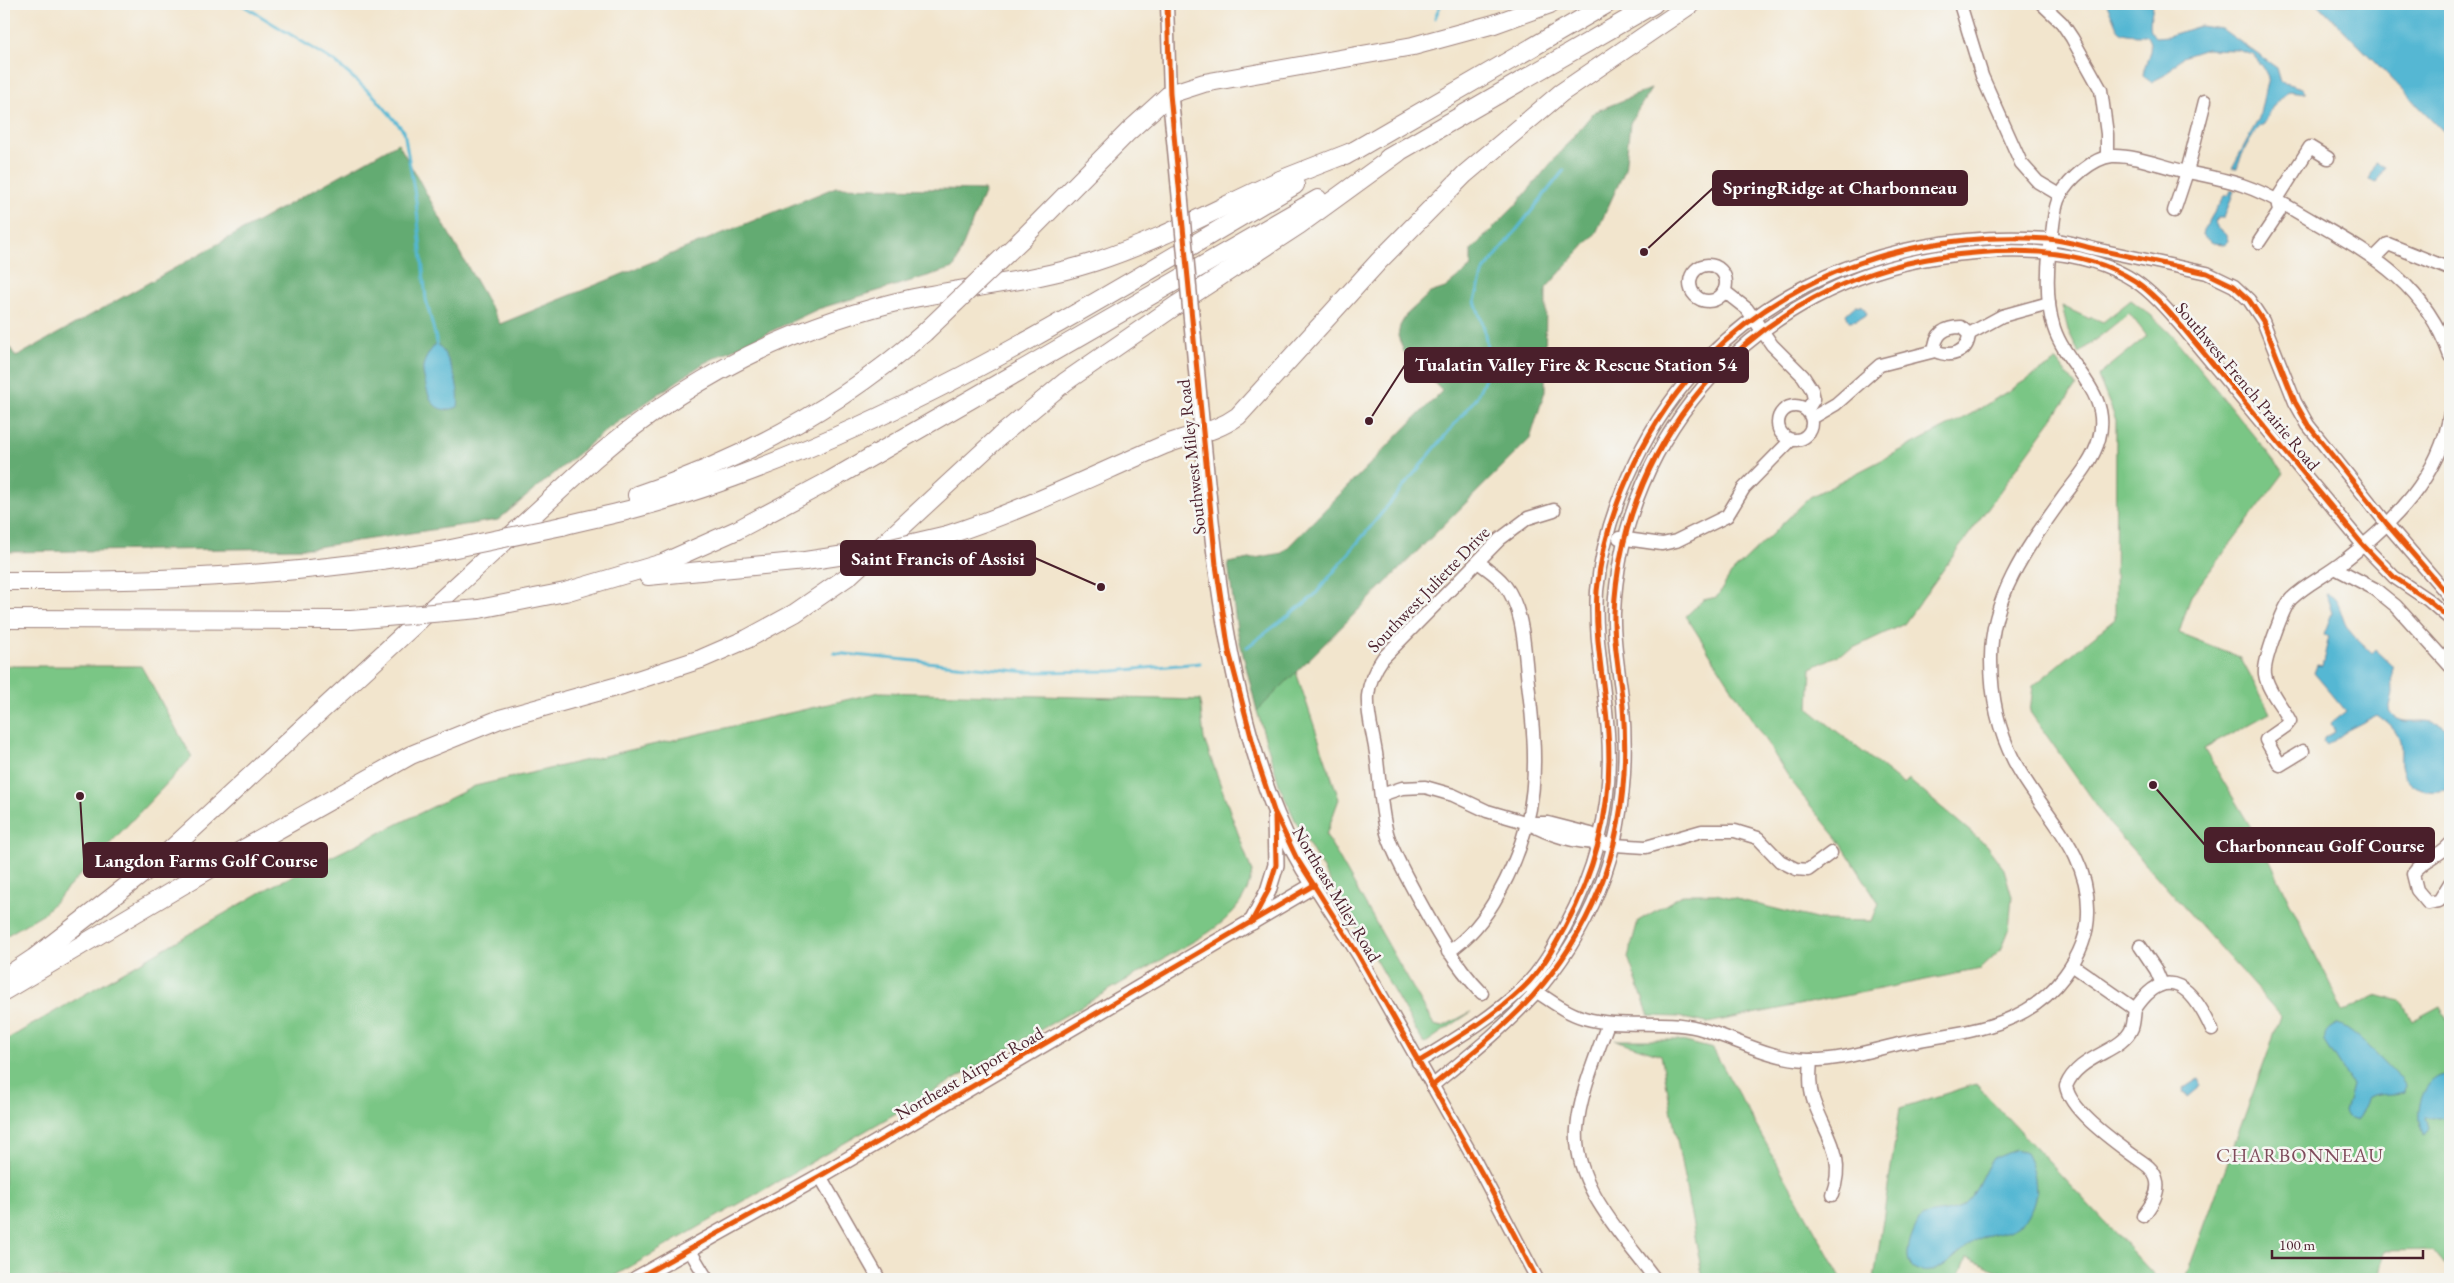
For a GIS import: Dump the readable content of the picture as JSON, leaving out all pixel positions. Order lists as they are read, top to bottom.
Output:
{
  "streets": {
    "main road": ["Southwest Miley Road", "Northeast Miley Road", "Northeast Airport Road"],
    "street": ["Southwest French Prairie Road", "Southwest Juliette Drive"]
  },
  "crossings": [
    ["Southwest French Prairie Road", "Northeast Miley Road"],
    ["Southwest Miley Road", "Northeast Miley Road"],
    ["Northeast Miley Road", "Northeast Airport Road"]
  ],
  "districts": ["CHARBONNEAU"],
  "places": [
    "SpringRidge at Charbonneau",
    "Tualatin Valley Fire & Rescue Station 54",
    "Saint Francis of Assisi",
    "Charbonneau Golf Course",
    "Langdon Farms Golf Course"
  ],
  "scale_bar": "100 m"
}
